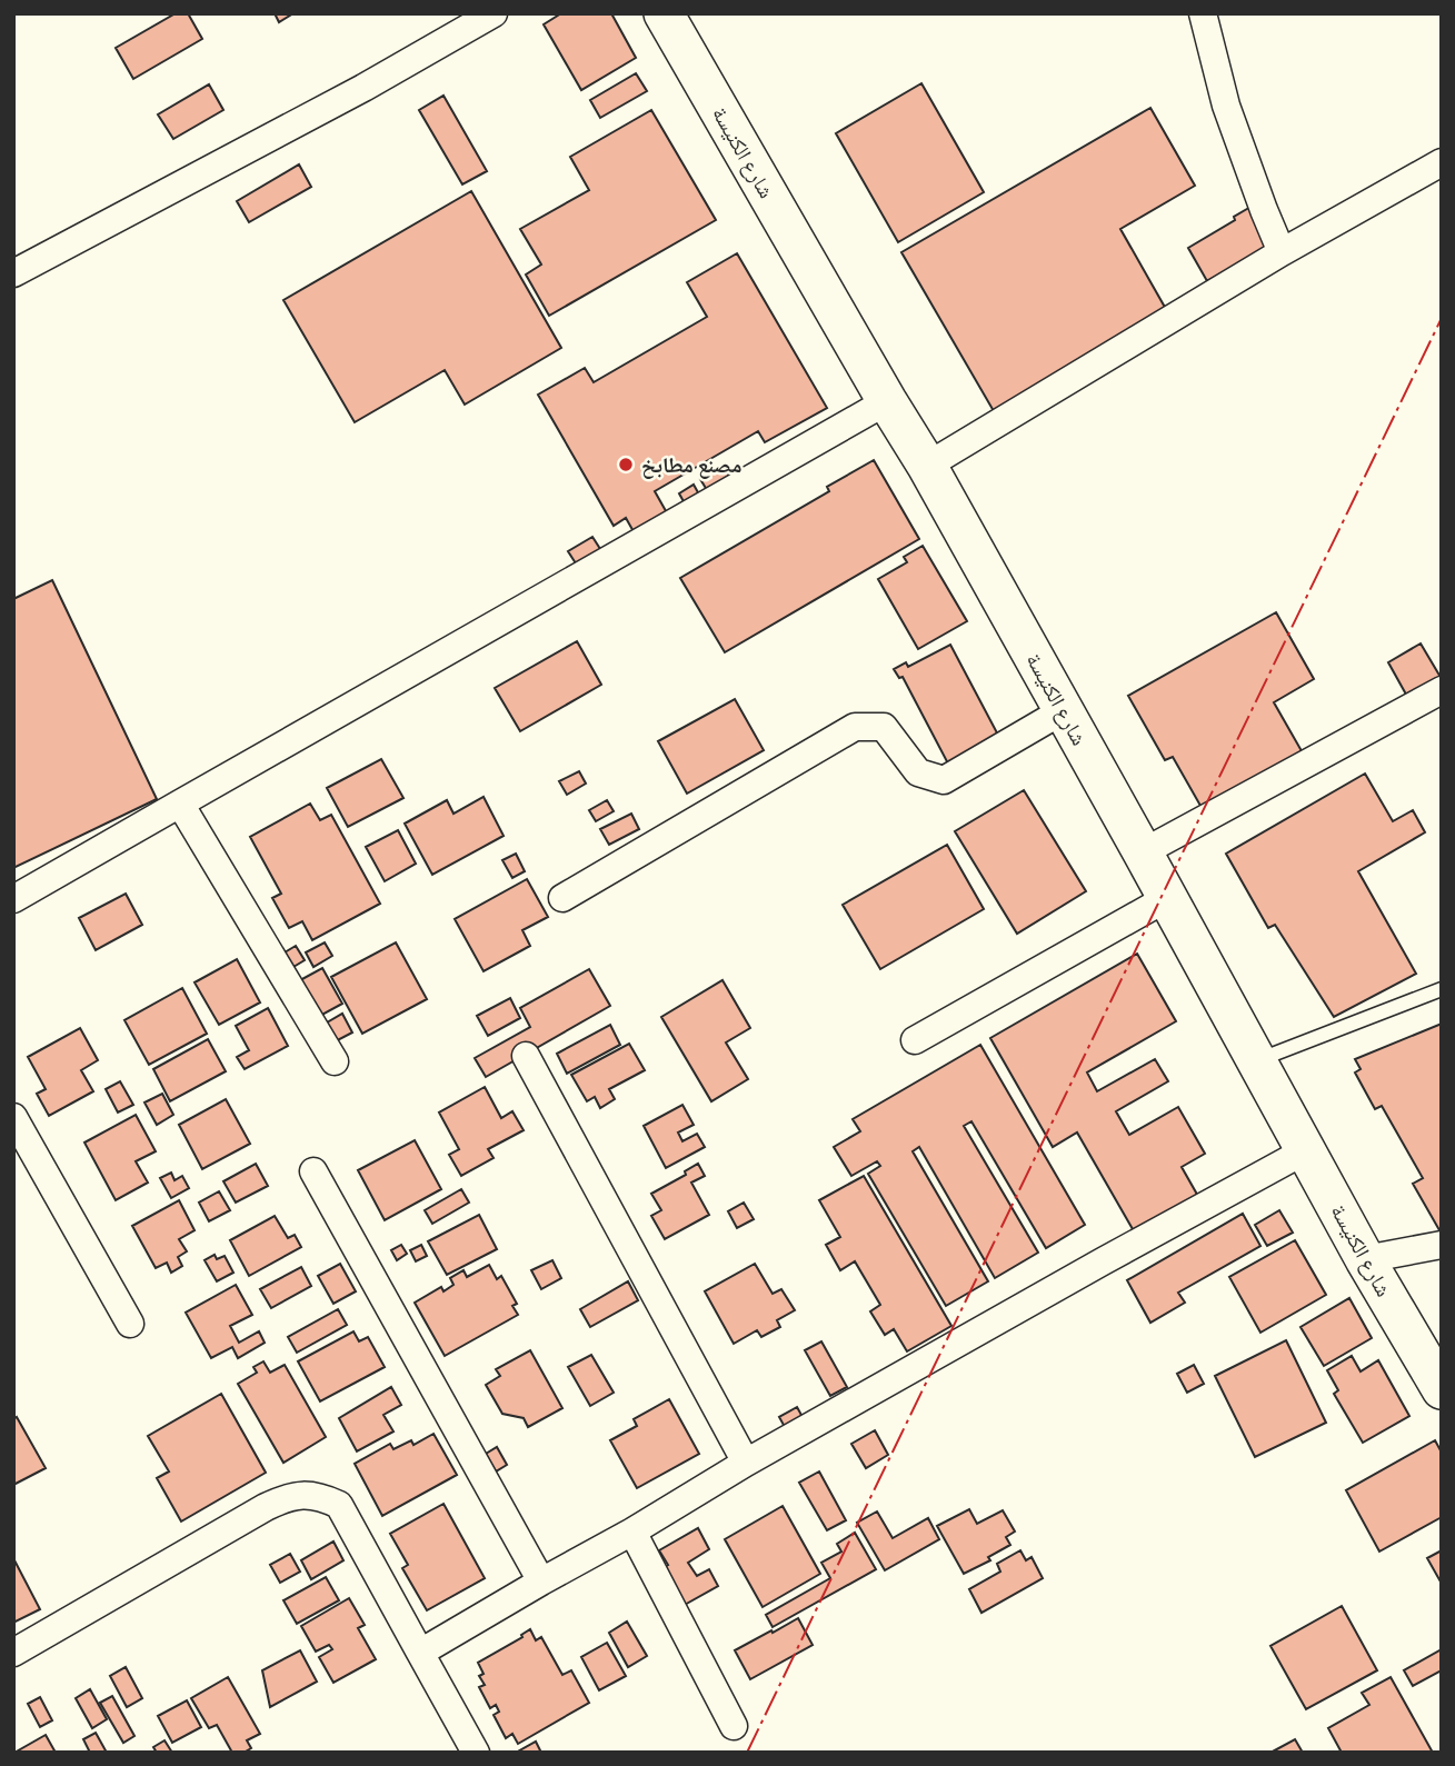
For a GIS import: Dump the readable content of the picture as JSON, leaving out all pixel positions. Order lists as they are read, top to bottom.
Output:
{
  "streets": {
    "main road": ["شارع الكنيسة"]
  },
  "places": ["مصنع مطابخ"]
}
